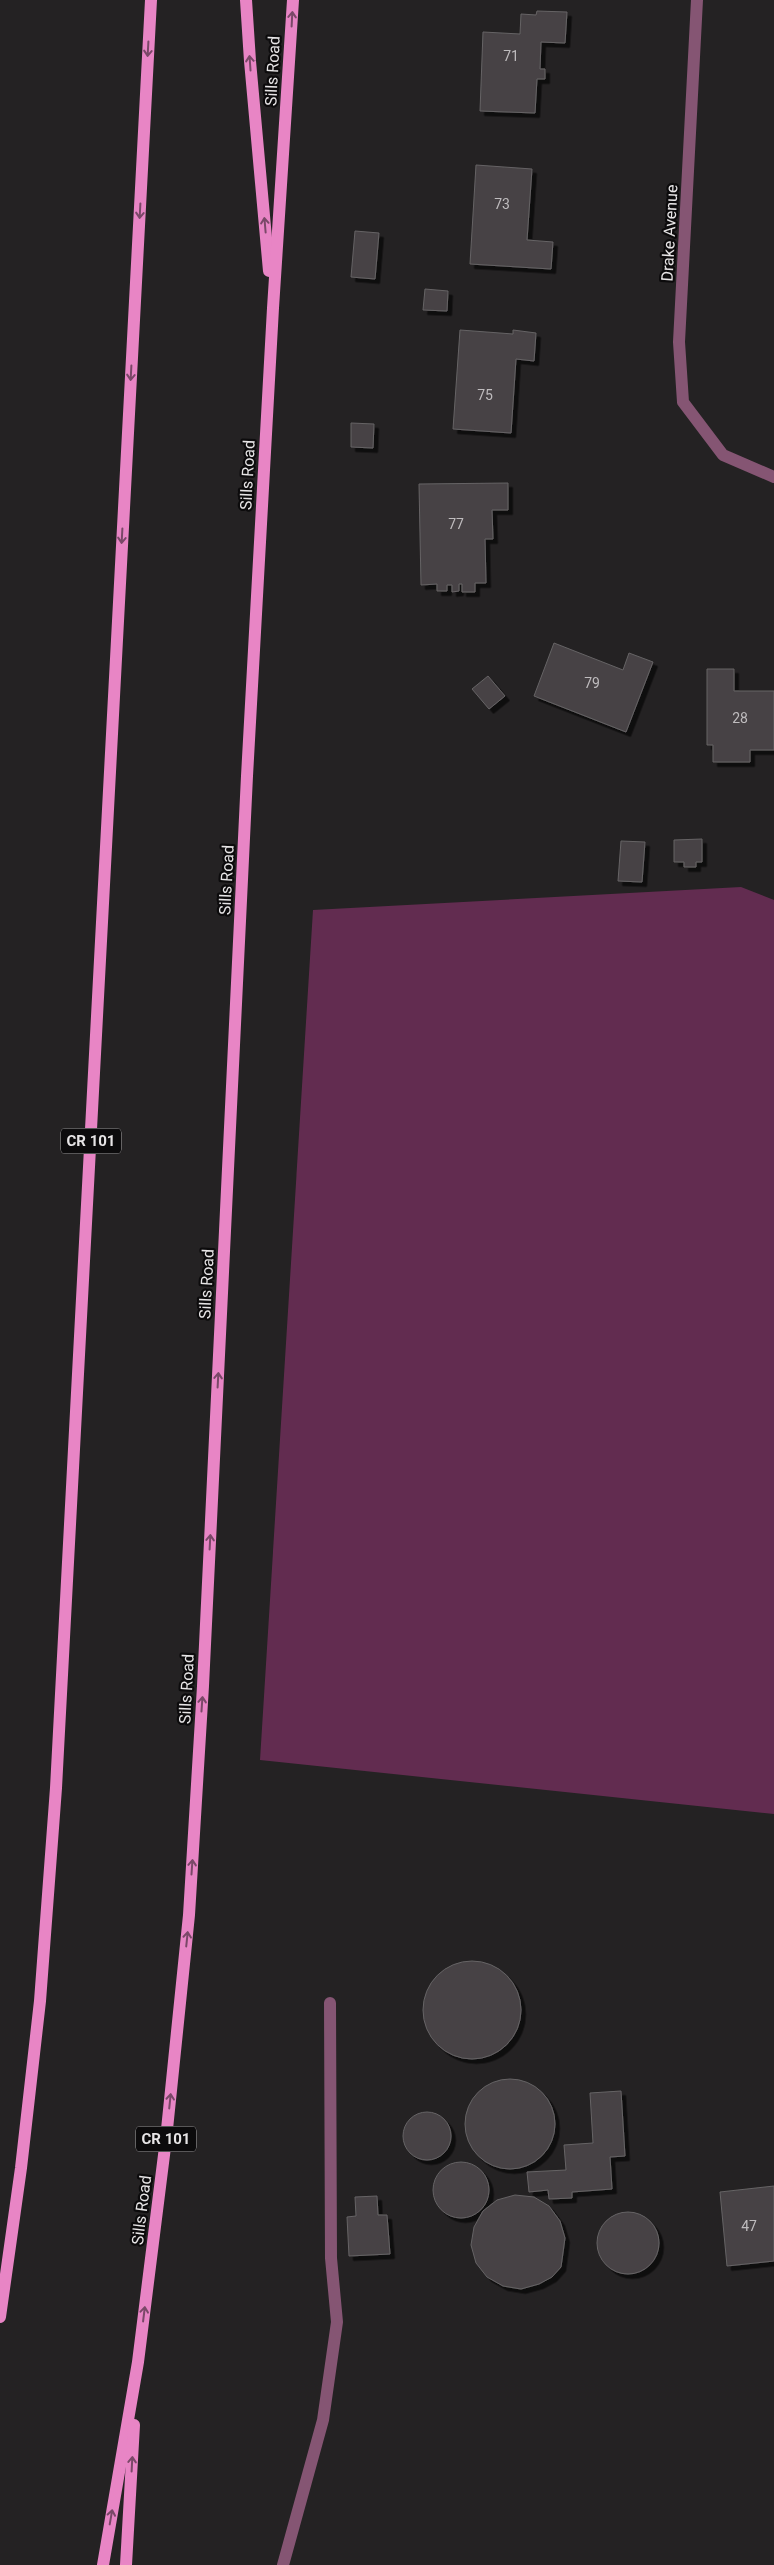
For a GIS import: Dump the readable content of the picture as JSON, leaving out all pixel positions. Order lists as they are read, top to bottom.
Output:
{
  "streets": {
    "main road": ["Sills Road", "CR 101"],
    "street": ["Drake Avenue"]
  },
  "one_way": ["Sills Road"],
  "house_numbers": [
    "71",
    "73",
    "75",
    "77",
    "79",
    "28",
    "47"
  ]
}
